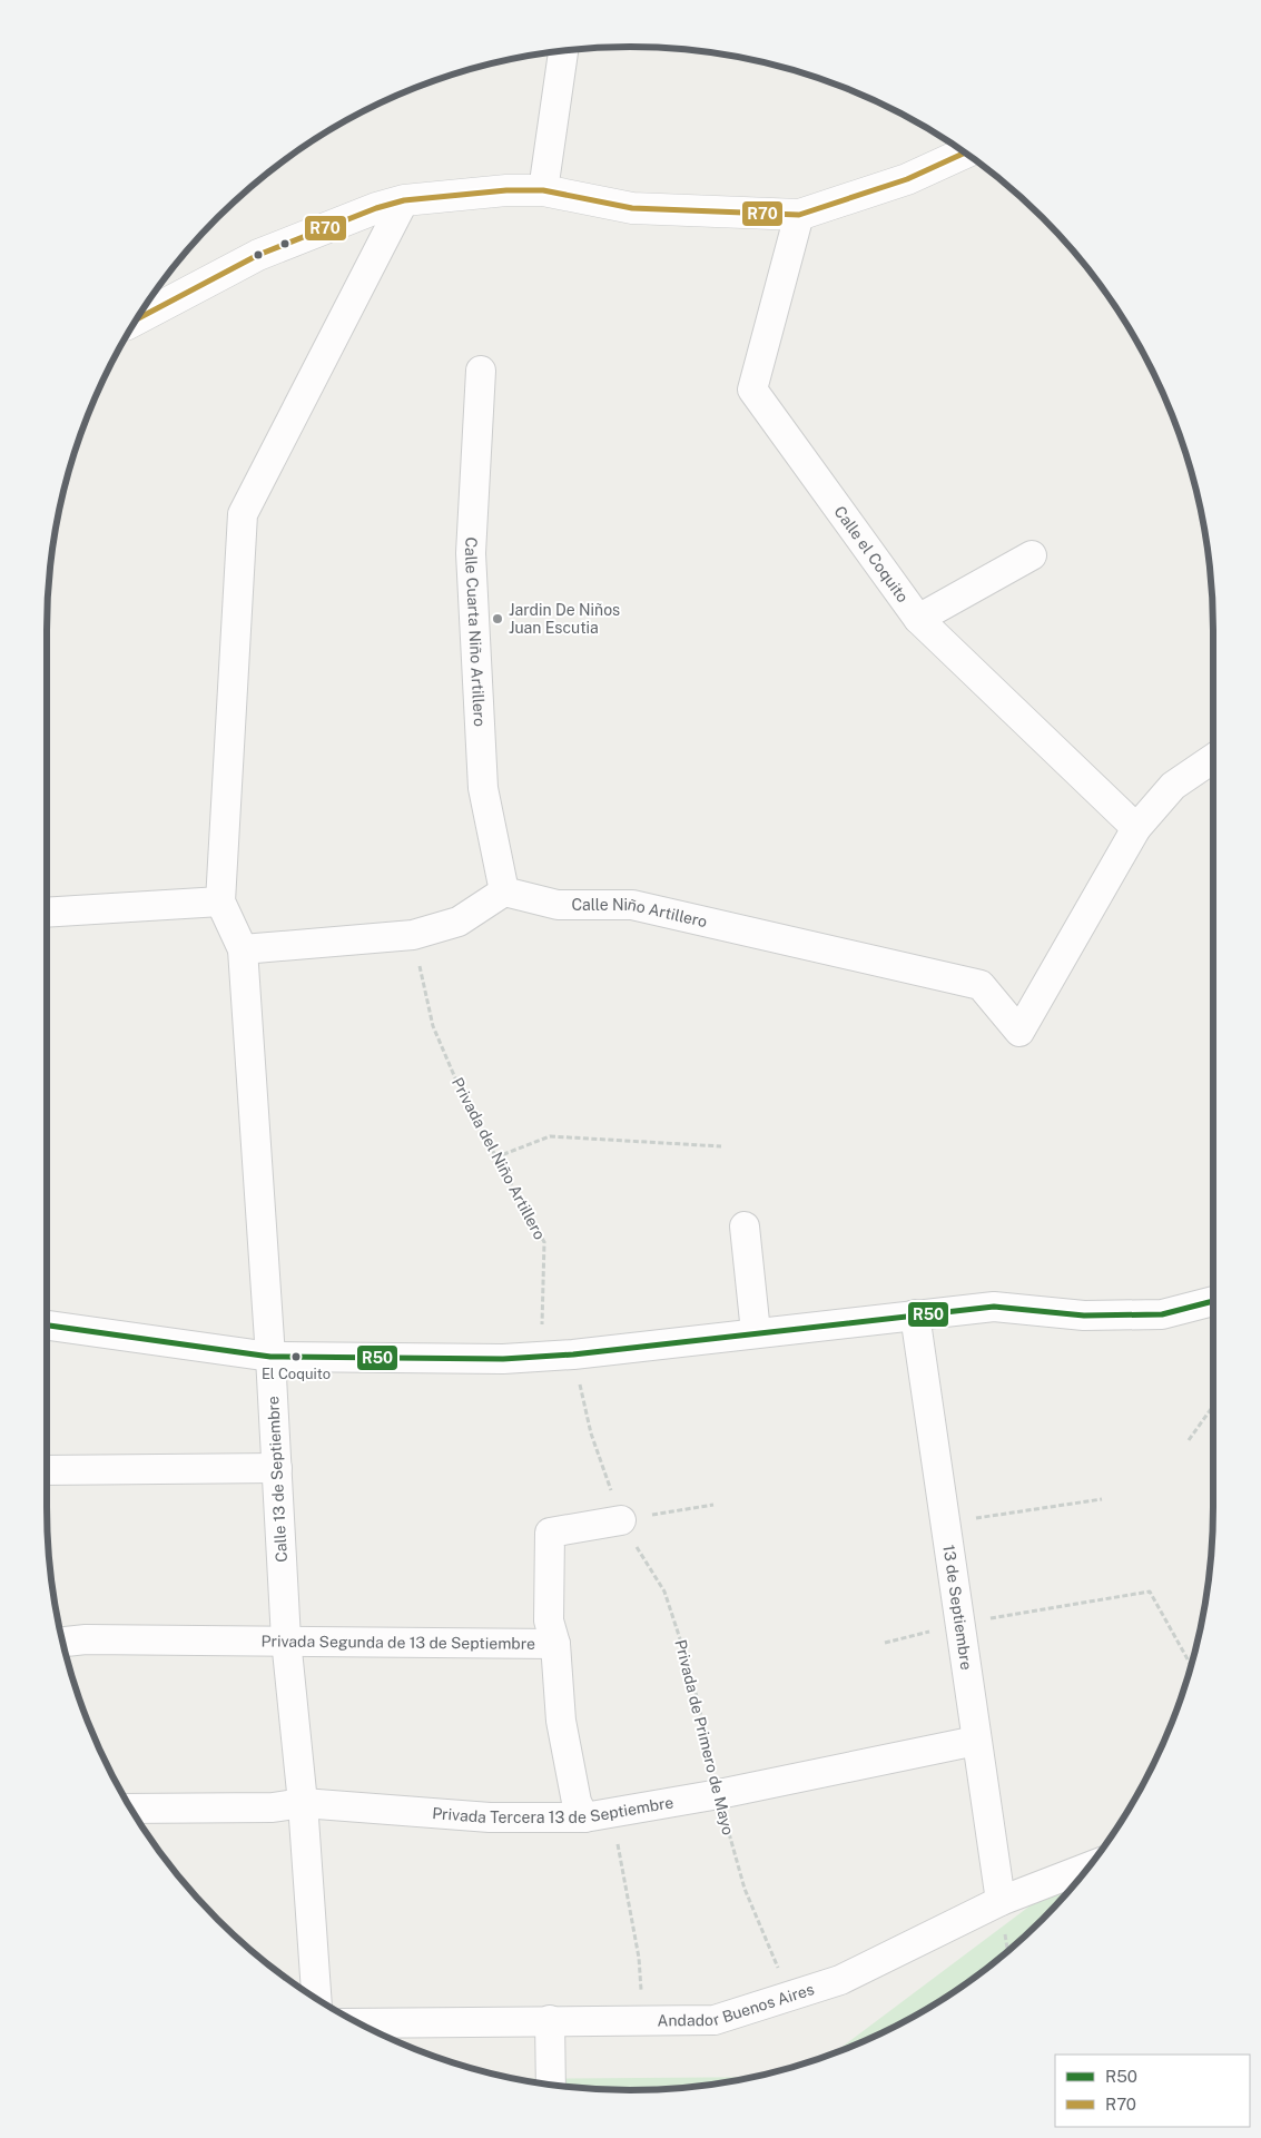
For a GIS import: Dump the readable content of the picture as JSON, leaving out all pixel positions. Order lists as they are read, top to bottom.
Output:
{
  "streets": {
    "street": [
      "Calle el Coquito",
      "Calle Cuarta Niño Artillero",
      "Calle Niño Artillero",
      "Calle 13 de Septiembre",
      "13 de Septiembre",
      "Privada Segunda de 13 de Septiembre",
      "Privada Tercera 13 de Septiembre",
      "Andador Buenos Aires"
    ],
    "path": ["Privada del Niño Artillero", "Privada de Primero de Mayo"]
  },
  "crossings": [
    ["Calle el Coquito", "Calle Niño Artillero"],
    ["Calle Cuarta Niño Artillero", "Calle Niño Artillero"],
    ["Calle 13 de Septiembre", "Privada Segunda de 13 de Septiembre"],
    ["Calle 13 de Septiembre", "Privada Tercera 13 de Septiembre"],
    ["13 de Septiembre", "Privada Tercera 13 de Septiembre"],
    ["13 de Septiembre", "Andador Buenos Aires"],
    ["Privada Segunda de 13 de Septiembre", "Privada de Primero de Mayo"],
    ["Privada de Primero de Mayo", "Privada Tercera 13 de Septiembre"],
    ["Privada de Primero de Mayo", "Andador Buenos Aires"]
  ],
  "places": ["Jardin De Niños Juan Escutia", "El Coquito"],
  "lines": ["transit line R70", "transit line R50"],
  "legend": ["R50", "R70"]
}
